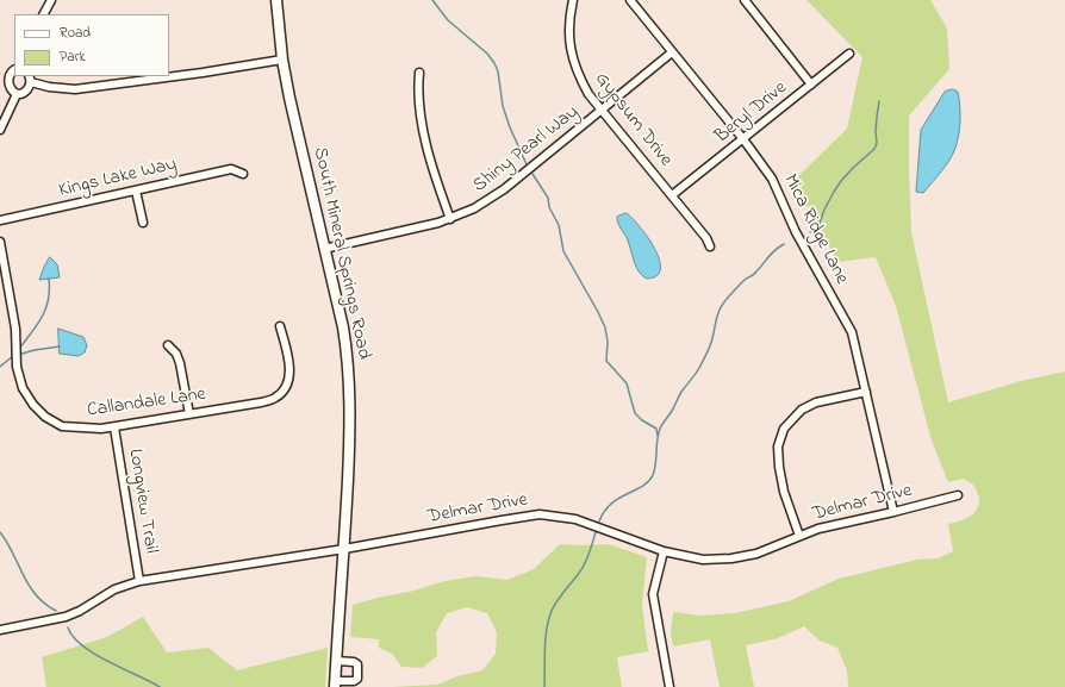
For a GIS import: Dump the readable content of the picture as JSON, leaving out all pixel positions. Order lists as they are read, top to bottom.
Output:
{
  "streets": {
    "street": [
      "Beryl Drive",
      "Gypsum Drive",
      "Shiny Pearl Way",
      "Kings Lake Way",
      "Mica Ridge Lane",
      "South Mineral Springs Road",
      "Callandale Lane",
      "Longview Trail",
      "Delmar Drive"
    ]
  },
  "crossings": [
    ["Beryl Drive", "Gypsum Drive"],
    ["Beryl Drive", "Mica Ridge Lane"],
    ["Gypsum Drive", "Shiny Pearl Way"],
    ["Shiny Pearl Way", "Mica Ridge Lane"],
    ["Shiny Pearl Way", "South Mineral Springs Road"],
    ["Mica Ridge Lane", "Delmar Drive"],
    ["South Mineral Springs Road", "Delmar Drive"],
    ["Callandale Lane", "Longview Trail"],
    ["Longview Trail", "Delmar Drive"]
  ],
  "legend": ["Road", "Park"]
}
